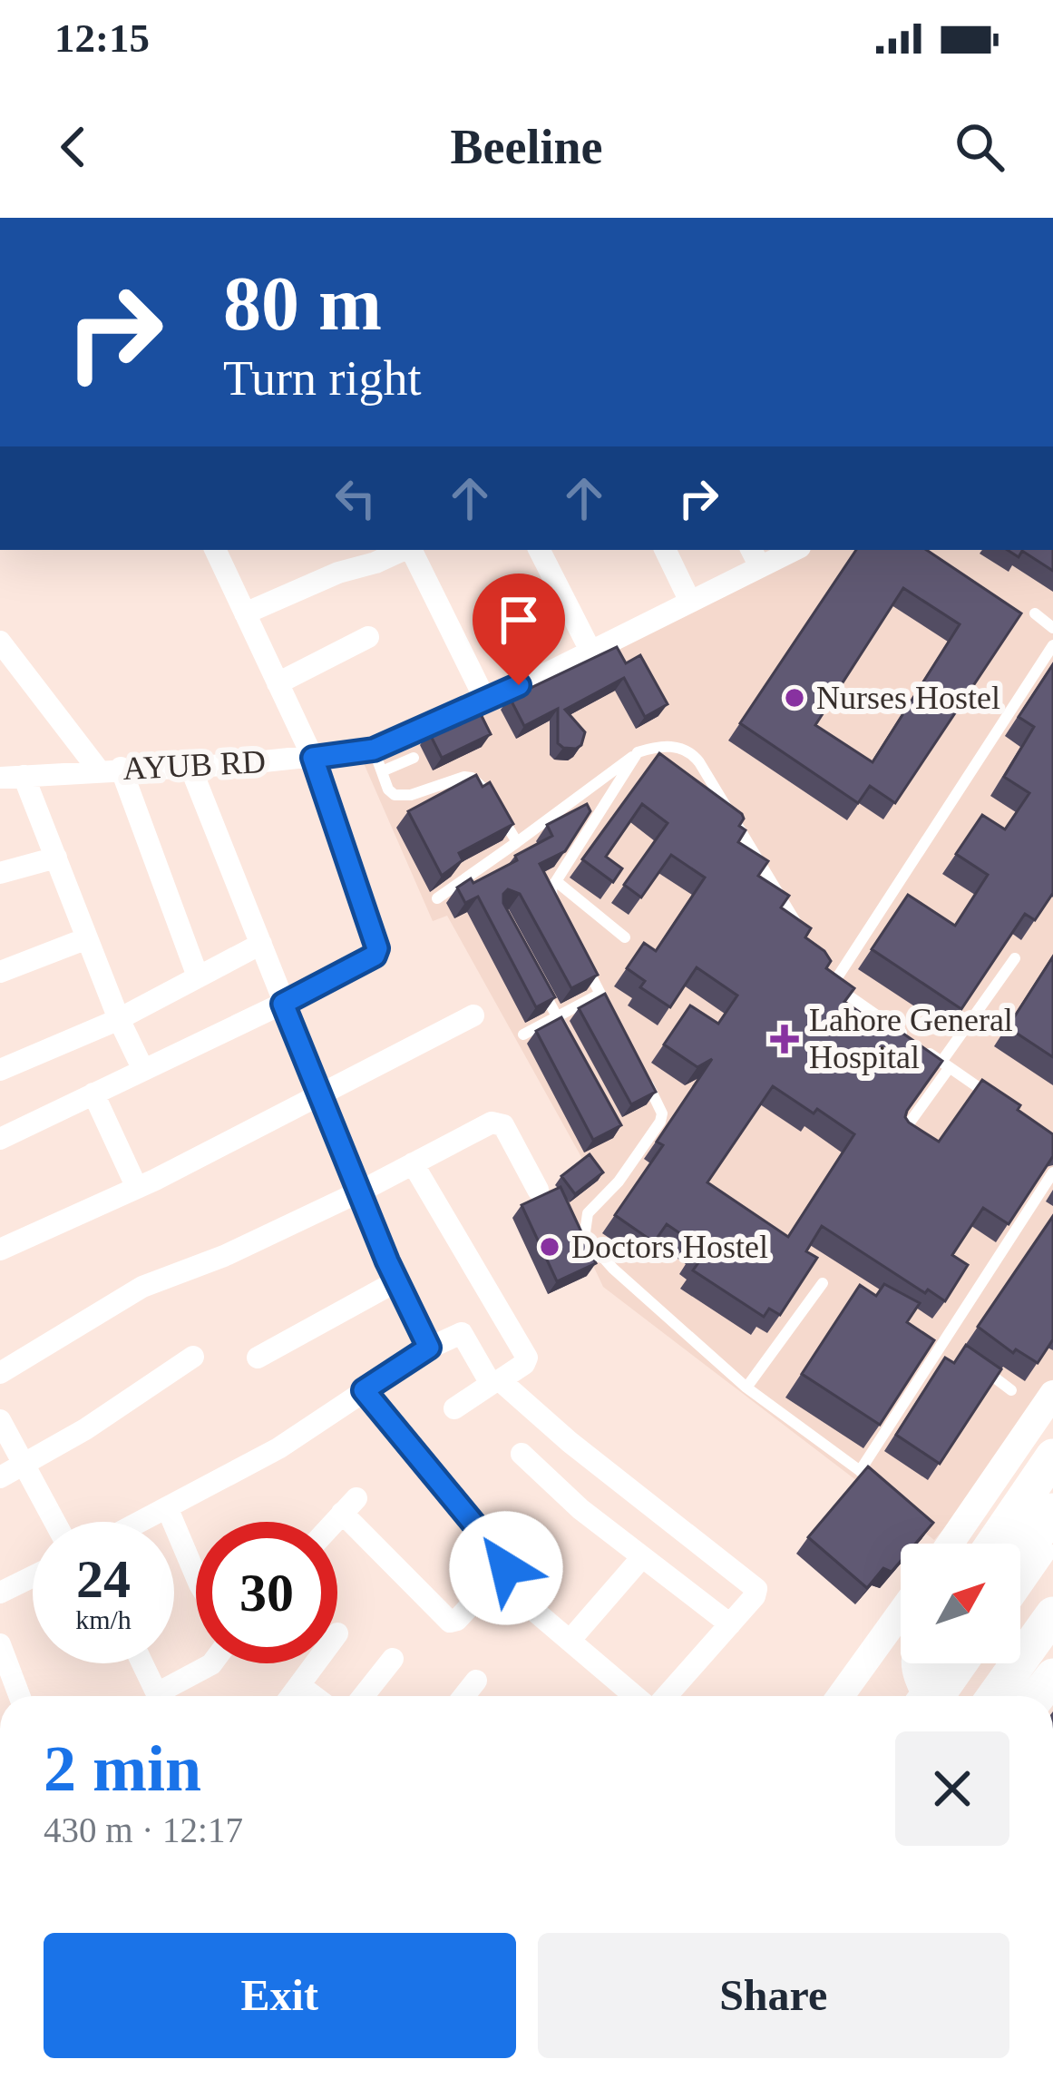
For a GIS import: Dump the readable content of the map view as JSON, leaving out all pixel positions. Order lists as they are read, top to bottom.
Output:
{
  "streets": {
    "street": ["AYUB RD"]
  },
  "places": {
    "other": ["Nurses Hostel", "Doctors Hostel"],
    "health": ["Lahore General Hospital"]
  },
  "north": "top right",
  "page": {
    "status": "12:15",
    "header": "Beeline",
    "turn": ["80 m", "Turn right"],
    "speed": "24 km/h",
    "limit": "30",
    "heading": ["2 min", "430 m · 12:17"],
    "buttons": ["Exit", "Share"]
  }
}
